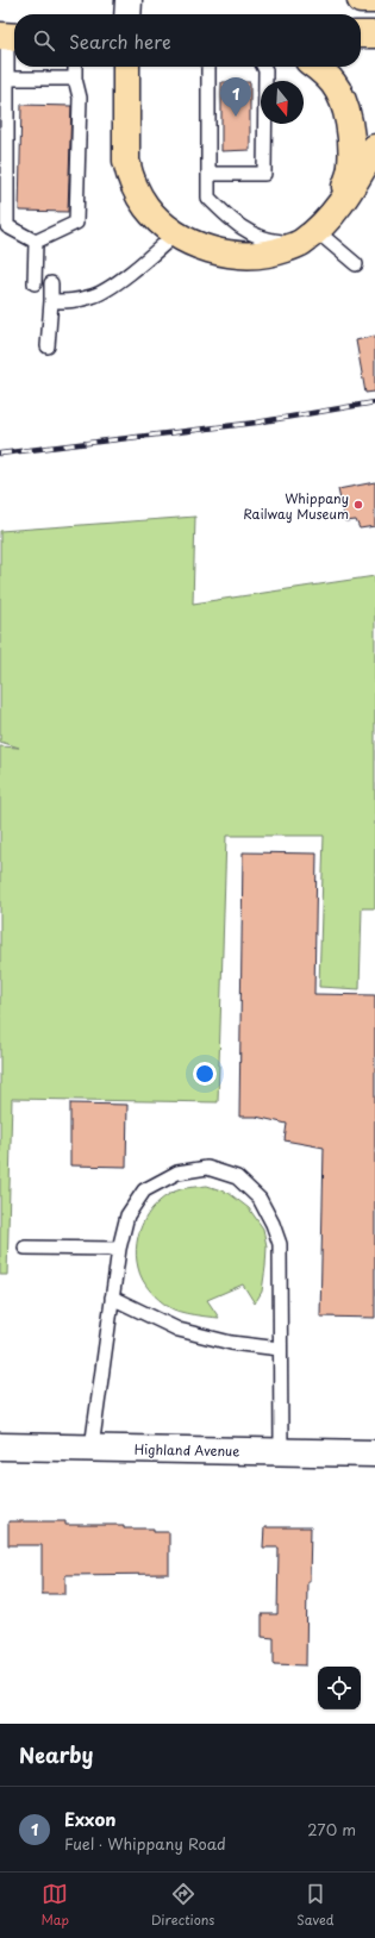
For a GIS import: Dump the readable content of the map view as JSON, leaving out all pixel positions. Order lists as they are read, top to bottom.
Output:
{
  "streets": {
    "street": ["Highland Avenue"]
  },
  "places": ["Whippany Railway Museum"],
  "north": "bottom",
  "page": {
    "search": "Search here",
    "pins": "1",
    "heading": "Nearby",
    "list": [
      {
        "mark": "1",
        "name": "Exxon",
        "note": "Fuel · Whippany Road",
        "value": "270 m"
      }
    ],
    "nav": ["Map", "Directions", "Saved"]
  }
}
